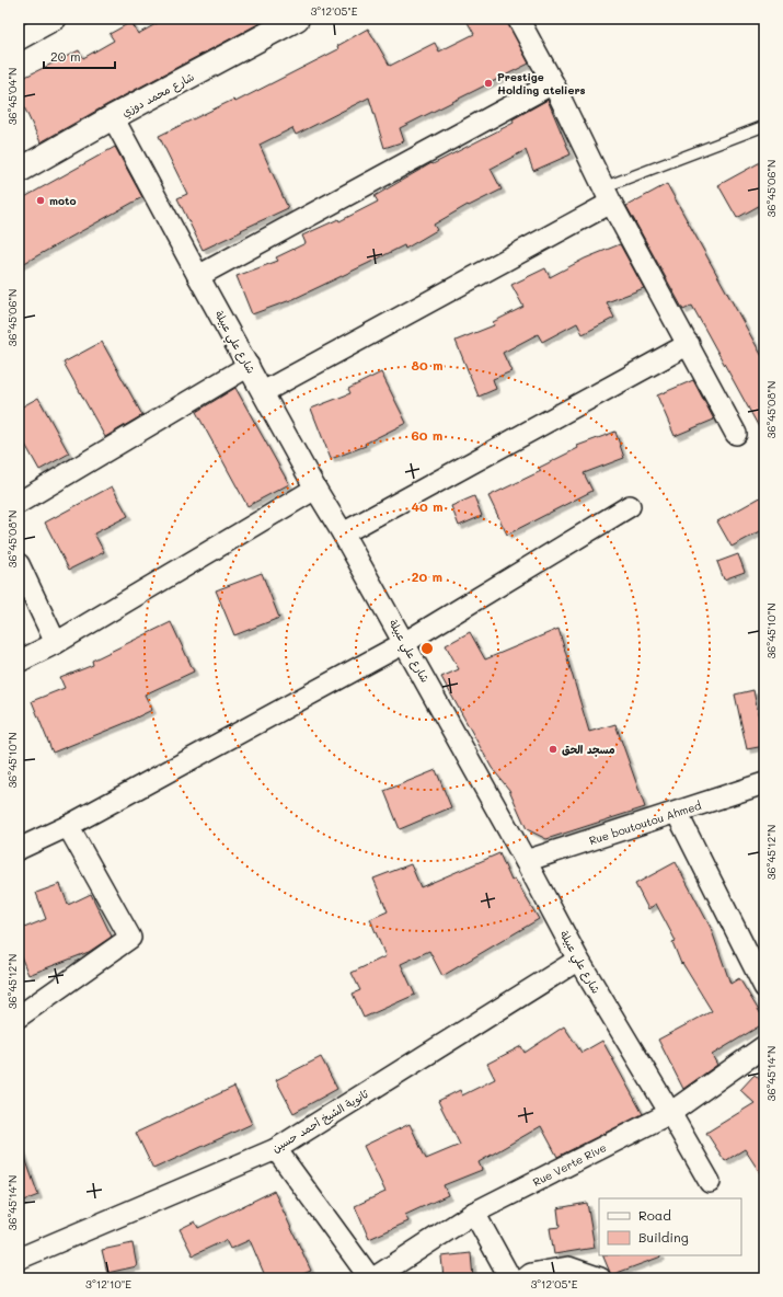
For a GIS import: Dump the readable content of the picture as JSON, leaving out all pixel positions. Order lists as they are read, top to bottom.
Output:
{
  "streets": {
    "street": [
      "شارع محمد دوزي",
      "شارع علي عبيلة",
      "Rue boutoutou Ahmed",
      "ثانوية الشيخ أحمد حسين",
      "Rue Verte Rive"
    ]
  },
  "crossings": [
    ["شارع محمد دوزي", "شارع علي عبيلة"],
    ["شارع علي عبيلة", "Rue boutoutou Ahmed"],
    ["شارع علي عبيلة", "ثانوية الشيخ أحمد حسين"],
    ["شارع علي عبيلة", "Rue Verte Rive"]
  ],
  "places": ["Prestige Holding ateliers", "moto", "مسجد الحق"],
  "legend": ["Road", "Building"],
  "scale_bar": "20 m",
  "coordinates": [
    "3°12'05\"E",
    "36°45'04\"N",
    "36°45'06\"N",
    "36°45'08\"N",
    "36°45'10\"N",
    "36°45'12\"N",
    "36°45'14\"N",
    "3°12'10\"E"
  ],
  "rings": [
    "80 m",
    "60 m",
    "40 m",
    "20 m"
  ]
}
